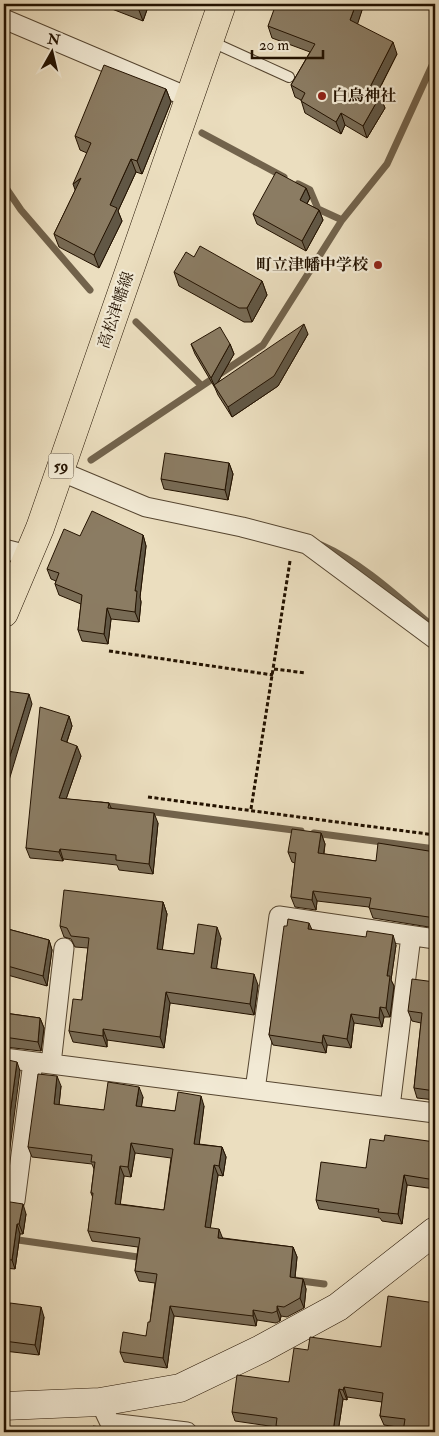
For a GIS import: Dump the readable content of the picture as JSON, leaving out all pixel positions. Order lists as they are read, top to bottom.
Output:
{
  "streets": {
    "main road": ["高松津幡線", "59"]
  },
  "places": ["白鳥神社", "町立津幡中学校"],
  "scale_bar": "20 m",
  "north": "top"
}
